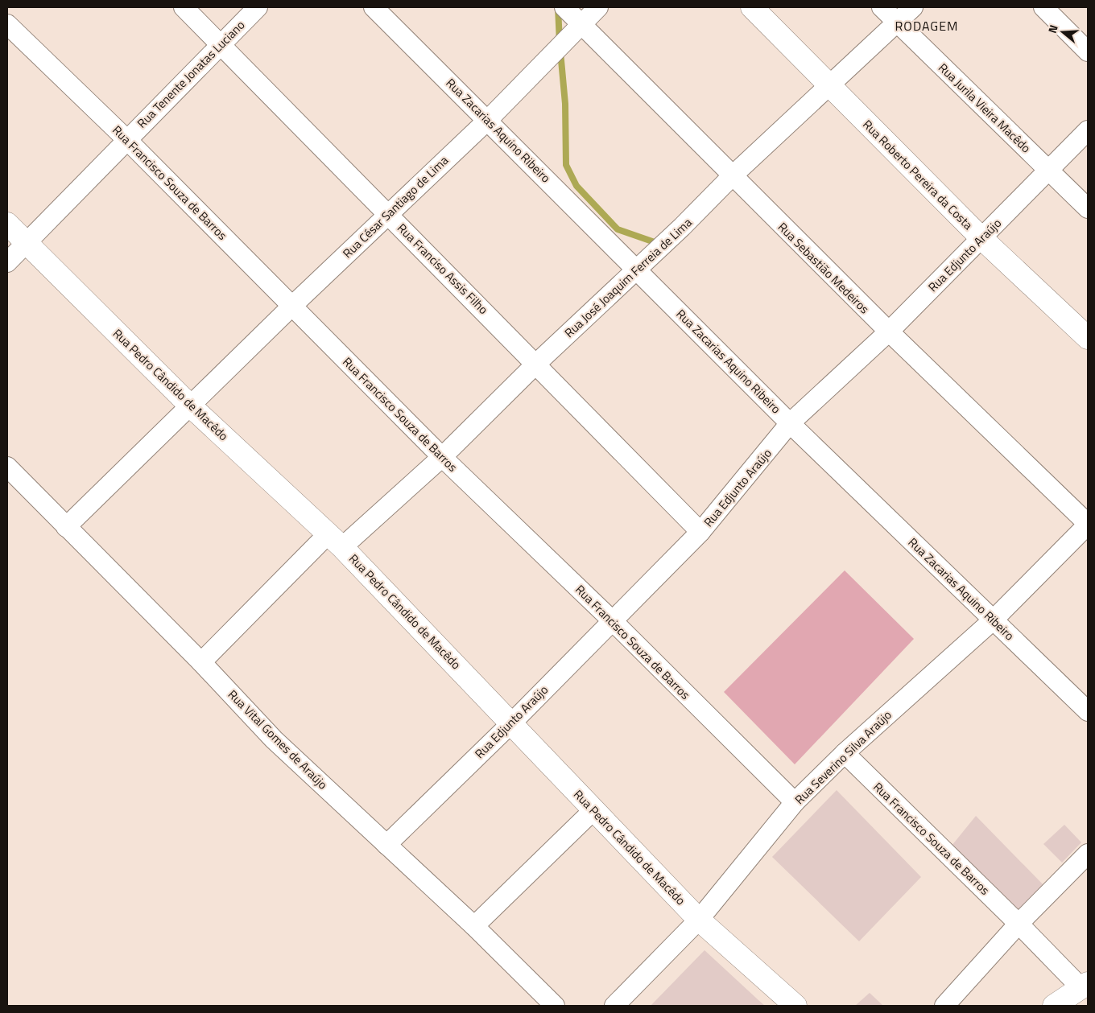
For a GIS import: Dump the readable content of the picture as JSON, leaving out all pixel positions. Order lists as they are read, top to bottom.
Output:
{
  "streets": {
    "street": [
      "Rua Tenente Jonatas Luciano",
      "Rua Jurila Vieira Macêdo",
      "Rua Zacarias Aquino Ribeiro",
      "Rua Roberto Pereira da Costa",
      "Rua Francisco Souza de Barros",
      "Rua César Santiago de Lima",
      "Rua Edjunto Araújo",
      "Rua Sebastião Medeiros",
      "Rua Franciso Assis Filho",
      "Rua José Joaquim Ferreia de Lima",
      "Rua Pedro Cândido de Macêdo",
      "Rua Vital Gomes de Araújo",
      "Rua Severino Silva Araújo"
    ]
  },
  "crossings": [
    ["Rua Tenente Jonatas Luciano", "Rua Francisco Souza de Barros"],
    ["Rua Tenente Jonatas Luciano", "Rua Franciso Assis Filho"],
    ["Rua Tenente Jonatas Luciano", "Rua Pedro Cândido de Macêdo"],
    ["Rua Jurila Vieira Macêdo", "Rua Edjunto Araújo"],
    ["Rua Jurila Vieira Macêdo", "Rua José Joaquim Ferreia de Lima"],
    ["Rua Zacarias Aquino Ribeiro", "Rua César Santiago de Lima"],
    ["Rua Zacarias Aquino Ribeiro", "Rua Edjunto Araújo"],
    ["Rua Zacarias Aquino Ribeiro", "Rua José Joaquim Ferreia de Lima"],
    ["Rua Zacarias Aquino Ribeiro", "Rua Severino Silva Araújo"],
    ["Rua Roberto Pereira da Costa", "Rua Edjunto Araújo"],
    ["Rua Roberto Pereira da Costa", "Rua José Joaquim Ferreia de Lima"],
    ["Rua Francisco Souza de Barros", "Rua César Santiago de Lima"],
    ["Rua Francisco Souza de Barros", "Rua Edjunto Araújo"],
    ["Rua Francisco Souza de Barros", "Rua José Joaquim Ferreia de Lima"],
    ["Rua Francisco Souza de Barros", "Rua Severino Silva Araújo"],
    ["Rua César Santiago de Lima", "Rua Sebastião Medeiros"],
    ["Rua César Santiago de Lima", "Rua Franciso Assis Filho"],
    ["Rua César Santiago de Lima", "Rua Pedro Cândido de Macêdo"],
    ["Rua César Santiago de Lima", "Rua Vital Gomes de Araújo"],
    ["Rua Edjunto Araújo", "Rua Sebastião Medeiros"],
    ["Rua Edjunto Araújo", "Rua Franciso Assis Filho"],
    ["Rua Edjunto Araújo", "Rua Pedro Cândido de Macêdo"],
    ["Rua Edjunto Araújo", "Rua Vital Gomes de Araújo"],
    ["Rua Sebastião Medeiros", "Rua José Joaquim Ferreia de Lima"],
    ["Rua Sebastião Medeiros", "Rua Severino Silva Araújo"],
    ["Rua Franciso Assis Filho", "Rua José Joaquim Ferreia de Lima"],
    ["Rua José Joaquim Ferreia de Lima", "Rua Pedro Cândido de Macêdo"],
    ["Rua José Joaquim Ferreia de Lima", "Rua Vital Gomes de Araújo"],
    ["Rua Pedro Cândido de Macêdo", "Rua Severino Silva Araújo"]
  ],
  "districts": ["RODAGEM"],
  "north": "left"
}
